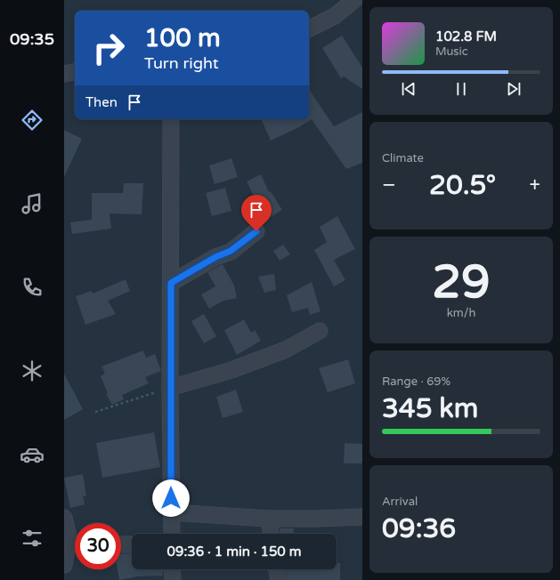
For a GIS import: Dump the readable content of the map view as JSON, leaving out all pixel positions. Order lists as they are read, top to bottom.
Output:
{
  "page": {
    "tabs": "09:35",
    "turn": ["100 m", "Turn right"],
    "song": ["102.8 FM", "Music"],
    "then": "Then",
    "tile": [
      "Climate",
      ["29", "km/h"],
      ["Range · 69%", "345 km"],
      ["Arrival", "09:36"]
    ],
    "heat": ["−", "20.5°", "+"],
    "limit": "30",
    "trip": "09:36 · 1 min · 150 m"
  }
}
